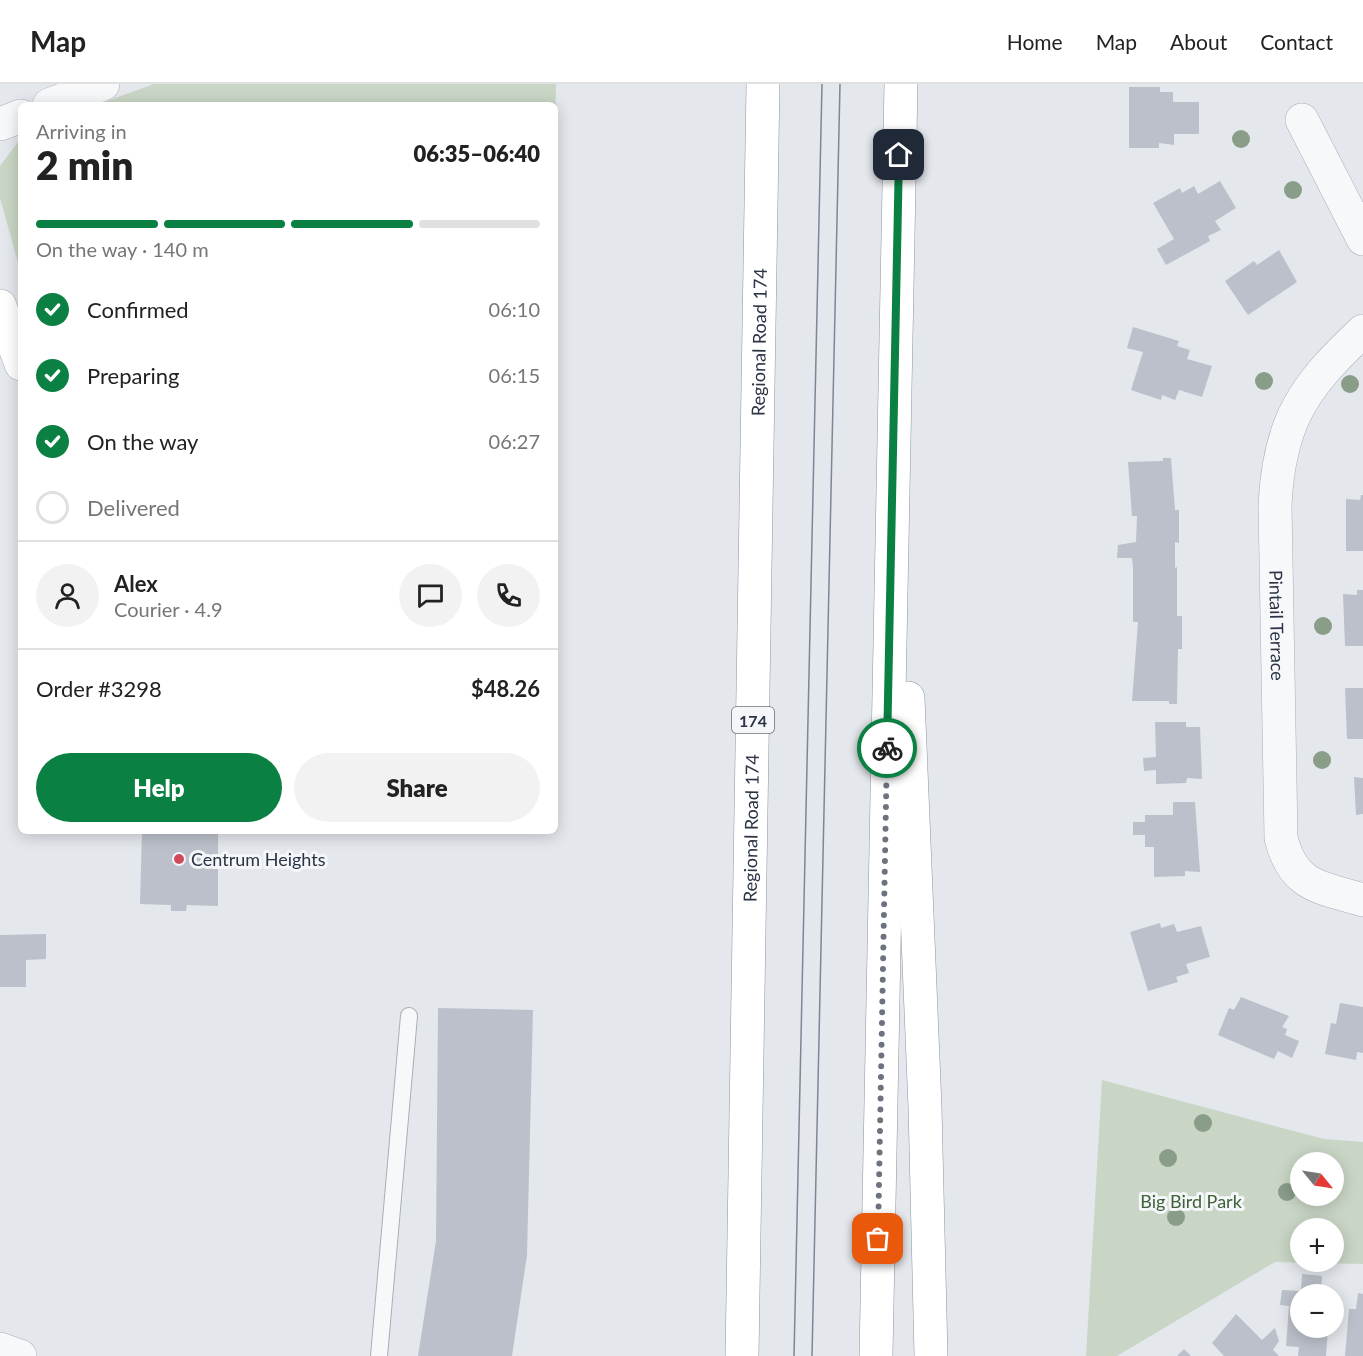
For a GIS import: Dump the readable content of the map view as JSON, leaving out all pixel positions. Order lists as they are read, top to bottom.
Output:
{
  "streets": {
    "main road": ["Regional Road 174", "174"],
    "street": ["Pintail Terrace"]
  },
  "parks": ["Big Bird Park"],
  "places": ["Centrum Heights"],
  "north": "bottom right",
  "page": {
    "header": "Map",
    "nav": [
      "Home",
      "Map",
      "About",
      "Contact"
    ],
    "heading": ["2 min", "Arriving in", "06:35–06:40"],
    "panel": [
      "Alex",
      "Courier · 4.9",
      "Order #3298",
      "$48.26"
    ],
    "bar": "On the way · 140 m",
    "list": [
      ["Confirmed", "06:10"],
      ["Preparing", "06:15"],
      ["On the way", "06:27"],
      "Delivered"
    ],
    "buttons": ["Help", "Share"],
    "map_buttons": ["+", "−"]
  }
}
